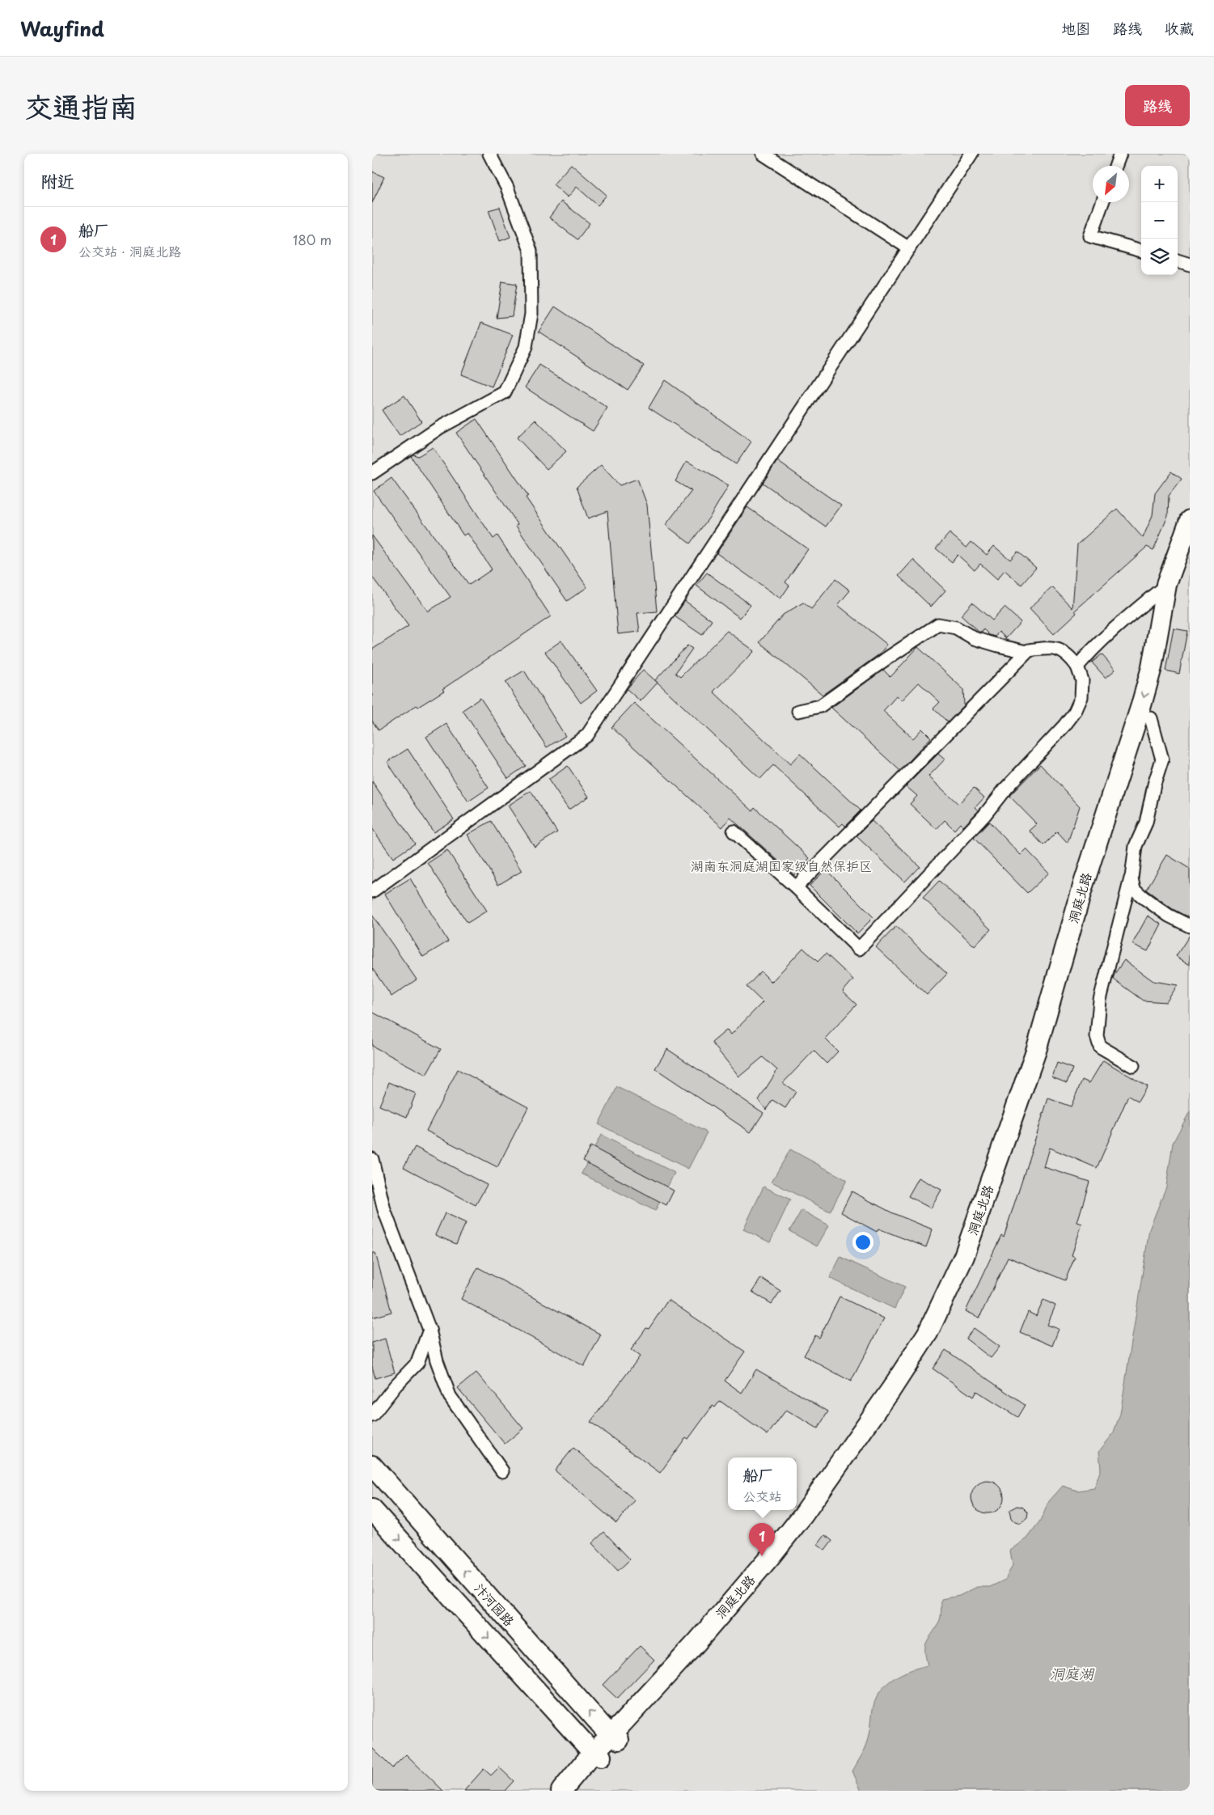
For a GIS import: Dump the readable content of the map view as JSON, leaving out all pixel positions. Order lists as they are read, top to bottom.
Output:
{
  "streets": {
    "main road": ["洞庭北路", "汴河园路"]
  },
  "crossings": [
    ["洞庭北路", "汴河园路"]
  ],
  "water": ["洞庭湖"],
  "parks": ["湖南东洞庭湖国家级自然保护区"],
  "north": "bottom left",
  "page": {
    "header": "Wayfind",
    "nav": ["地图", "路线", "收藏"],
    "title": "交通指南",
    "buttons": "路线",
    "heading": "附近",
    "map_buttons": ["+", "−"],
    "list": [
      {
        "mark": "1",
        "name": "船厂",
        "note": "公交站 · 洞庭北路",
        "value": "180 m"
      }
    ],
    "popup": ["船厂", "公交站"],
    "pins": "1"
  }
}
